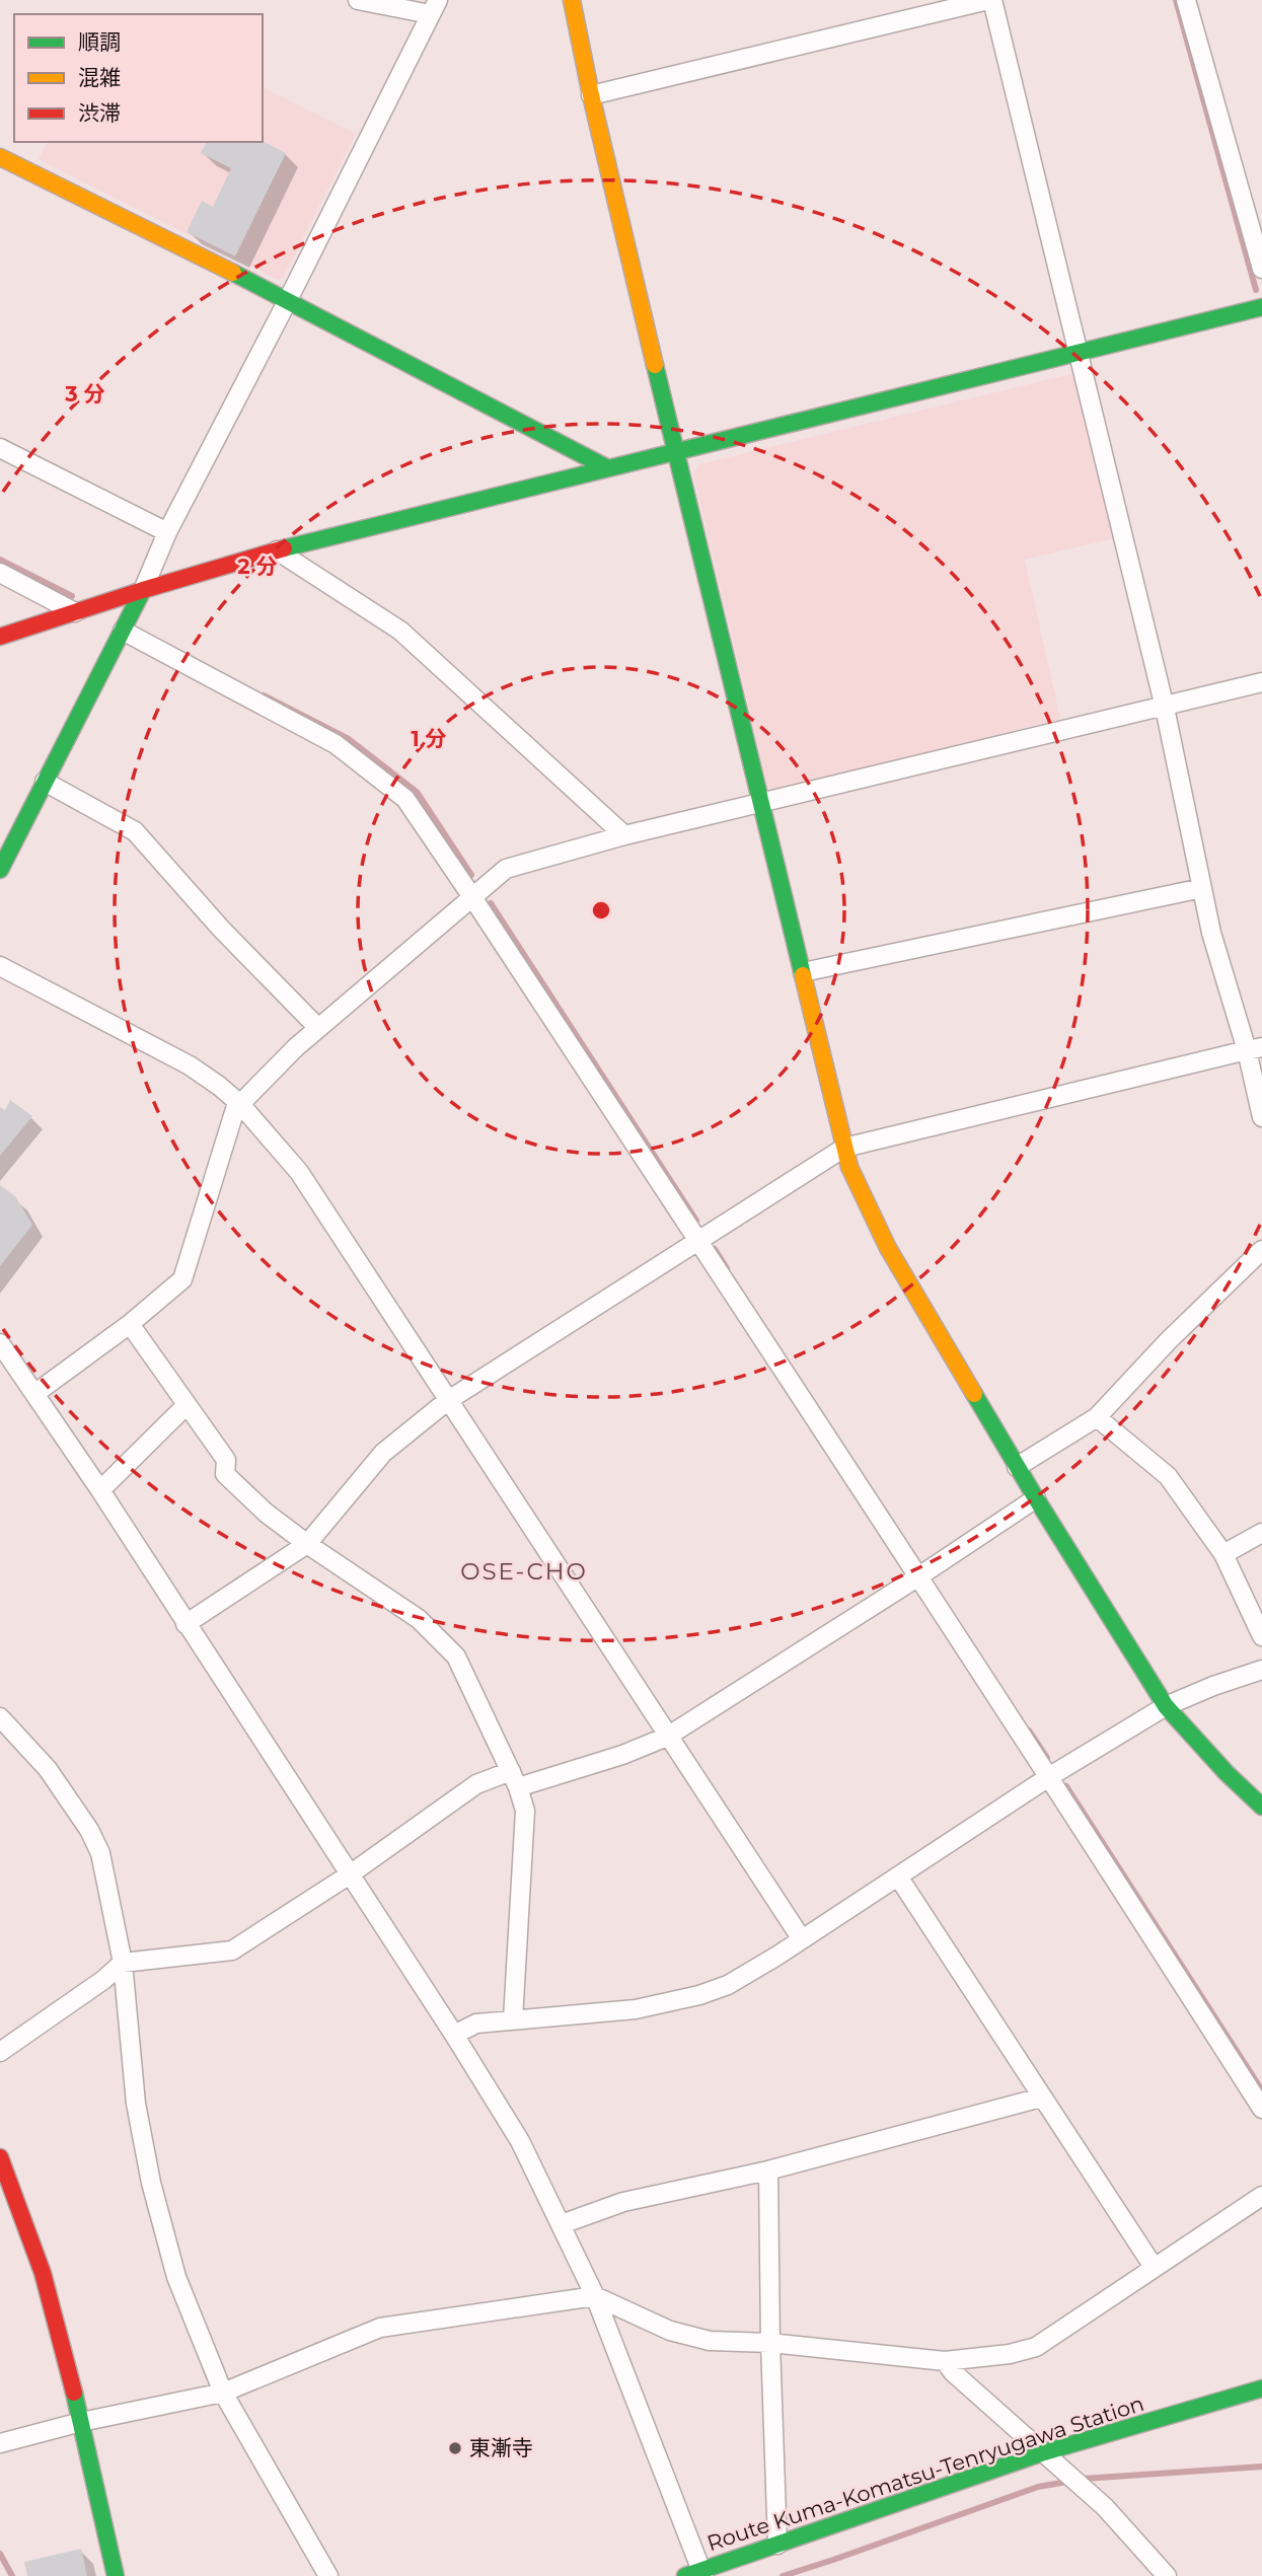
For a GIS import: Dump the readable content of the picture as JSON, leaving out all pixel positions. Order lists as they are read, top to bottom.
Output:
{
  "streets": {
    "street": ["Route Kuma-Komatsu-Tenryugawa Station"]
  },
  "districts": ["OSE-CHO"],
  "places": ["東漸寺"],
  "legend": ["順調", "混雑", "渋滞"],
  "rings": ["3 分", "2 分", "1 分"]
}
